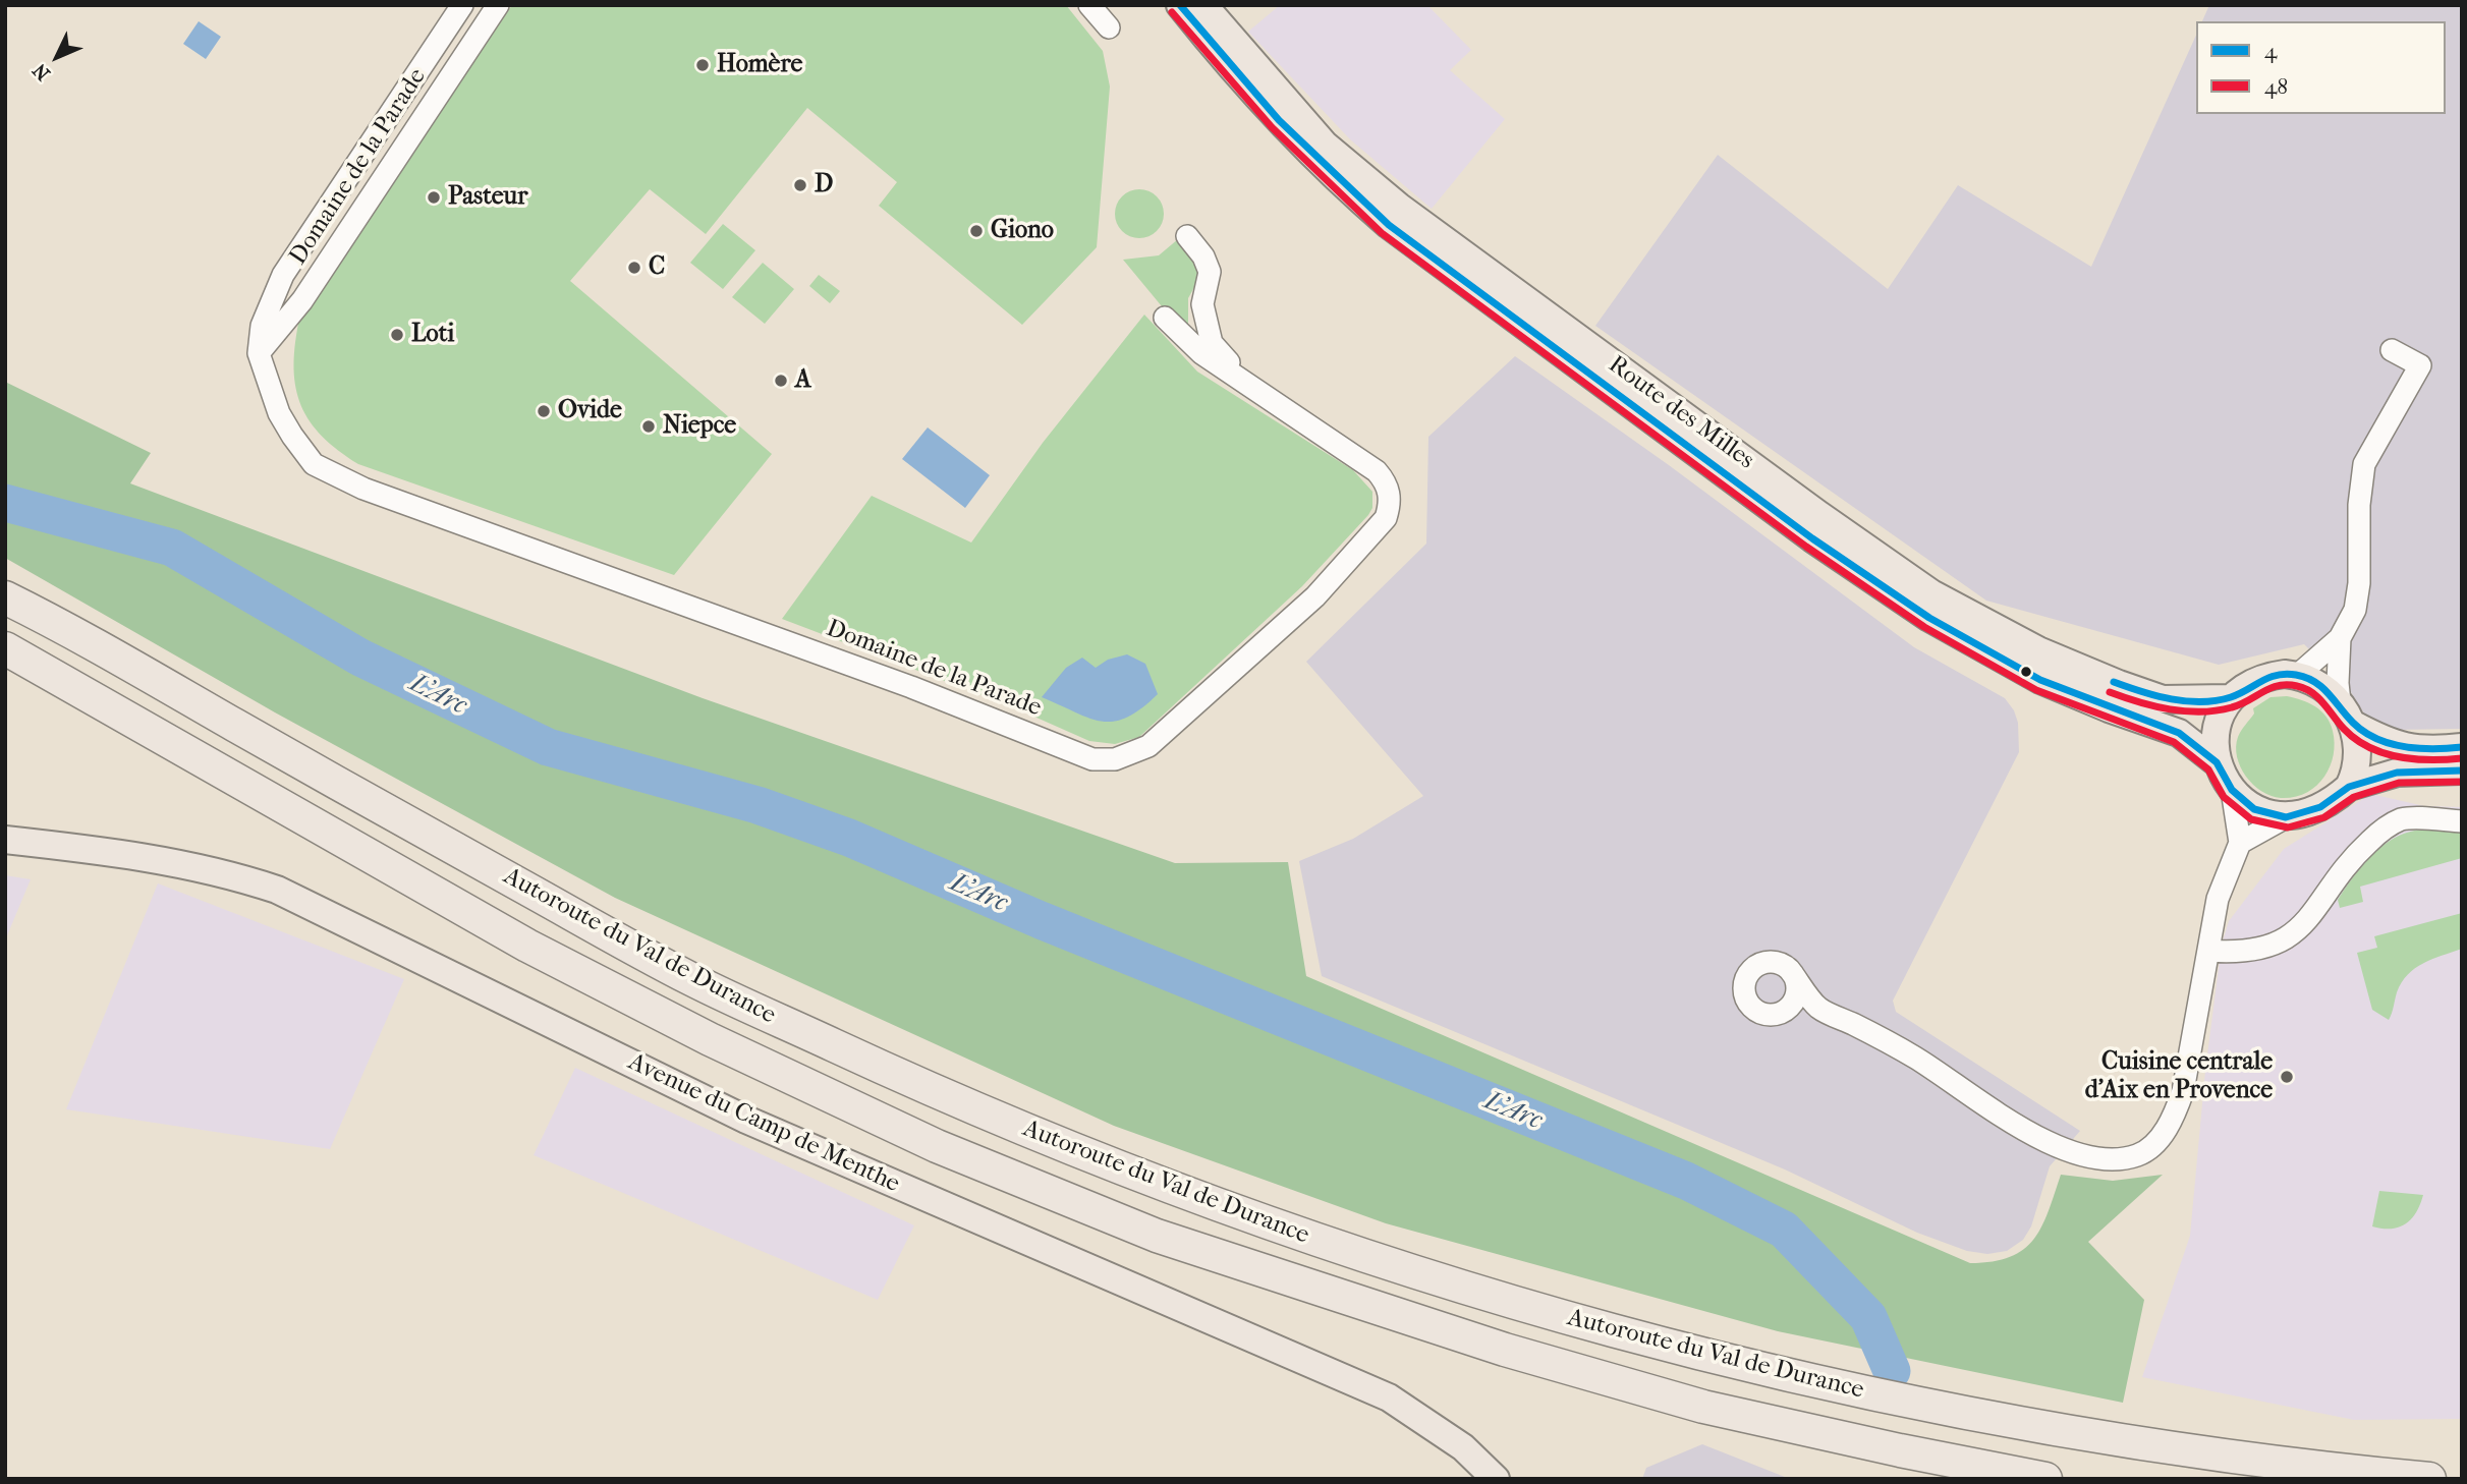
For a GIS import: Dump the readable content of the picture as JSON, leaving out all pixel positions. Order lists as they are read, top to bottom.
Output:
{
  "streets": {
    "highway": ["Autoroute du Val de Durance"],
    "main road": ["Route des Milles", "Avenue du Camp de Menthe"],
    "street": ["Domaine de la Parade"]
  },
  "water": ["L'Arc"],
  "places": [
    "Homère",
    "D",
    "Pasteur",
    "Giono",
    "C",
    "Loti",
    "A",
    "Ovide",
    "Niepce",
    "Cuisine centrale d'Aix en Provence"
  ],
  "lines": ["transit line 4", "transit line 48"],
  "legend": ["4", "48"],
  "north": "bottom left"
}
